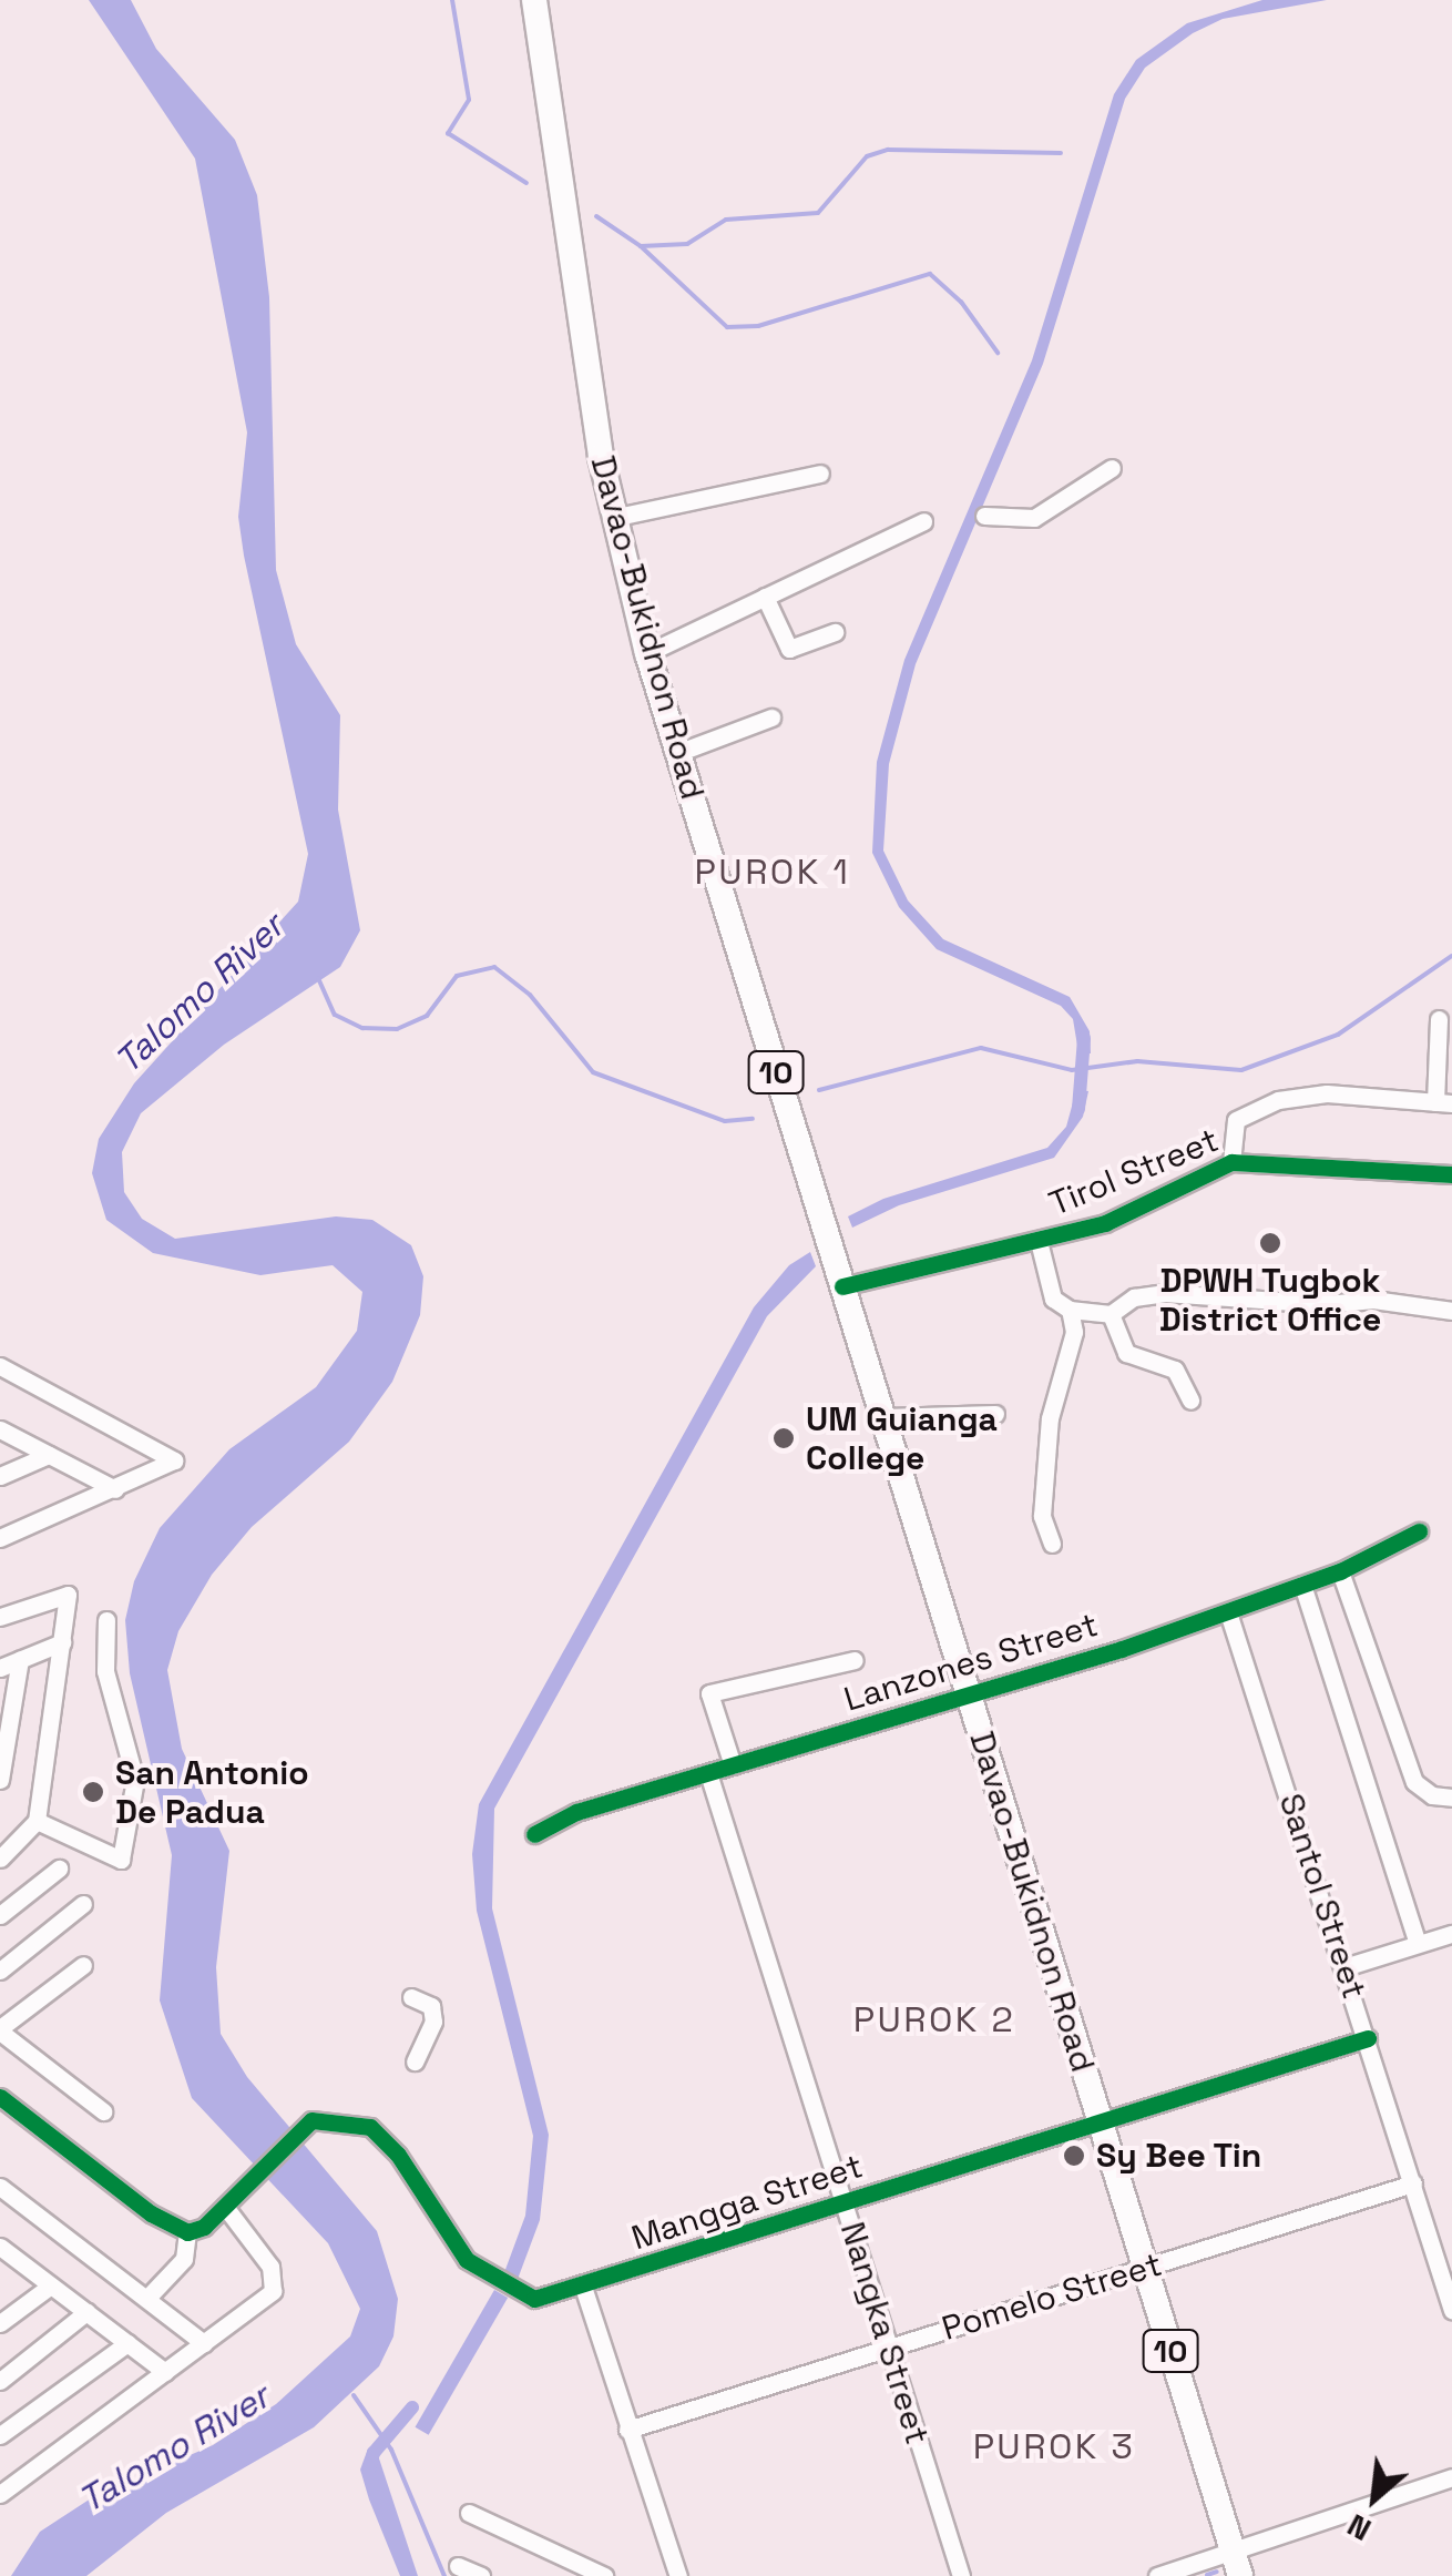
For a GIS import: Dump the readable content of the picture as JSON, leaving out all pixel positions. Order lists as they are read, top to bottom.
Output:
{
  "streets": {
    "highway": ["Davao-Bukidnon Road", "10"],
    "street": [
      "Tirol Street",
      "Lanzones Street",
      "Santol Street",
      "Mangga Street",
      "Pomelo Street",
      "Nangka Street"
    ]
  },
  "crossings": [
    ["Davao-Bukidnon Road", "Tirol Street"],
    ["Davao-Bukidnon Road", "Lanzones Street"],
    ["Davao-Bukidnon Road", "Mangga Street"],
    ["Davao-Bukidnon Road", "Pomelo Street"],
    ["Lanzones Street", "Santol Street"],
    ["Lanzones Street", "Nangka Street"],
    ["Santol Street", "Mangga Street"],
    ["Santol Street", "Pomelo Street"],
    ["Mangga Street", "Nangka Street"],
    ["Pomelo Street", "Nangka Street"]
  ],
  "districts": ["PUROK 1", "PUROK 2", "PUROK 3"],
  "water": ["Talomo River"],
  "places": [
    "DPWH Tugbok District Office",
    "UM Guianga College",
    "San Antonio De Padua",
    "Sy Bee Tin"
  ],
  "north": "bottom left"
}
